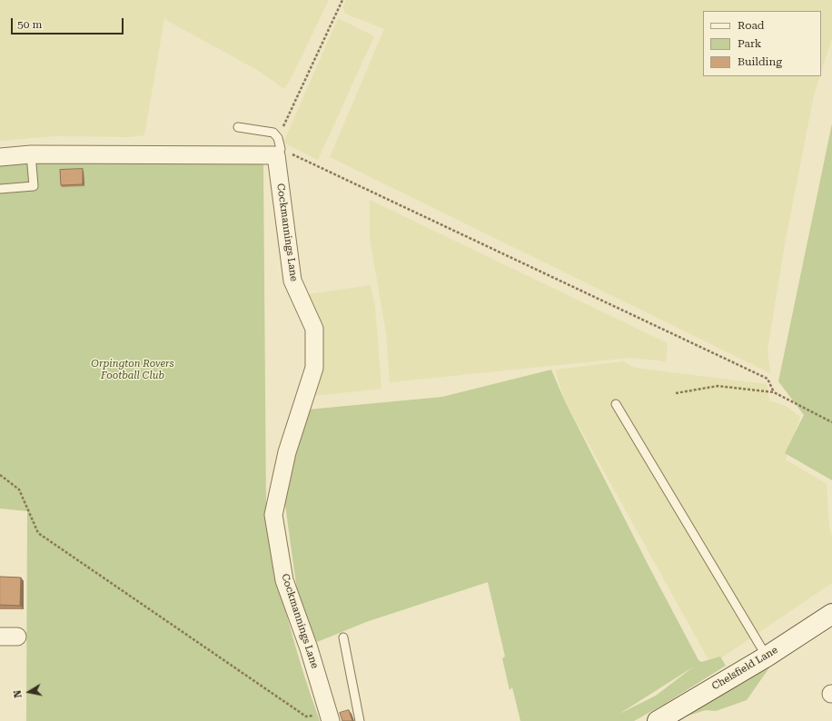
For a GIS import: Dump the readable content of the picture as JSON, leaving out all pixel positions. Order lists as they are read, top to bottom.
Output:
{
  "streets": {
    "street": ["Cockmannings Lane", "Chelsfield Lane"]
  },
  "parks": ["Orpington Rovers Football Club"],
  "legend": ["Road", "Park", "Building"],
  "scale_bar": "50 m",
  "north": "left"
}
